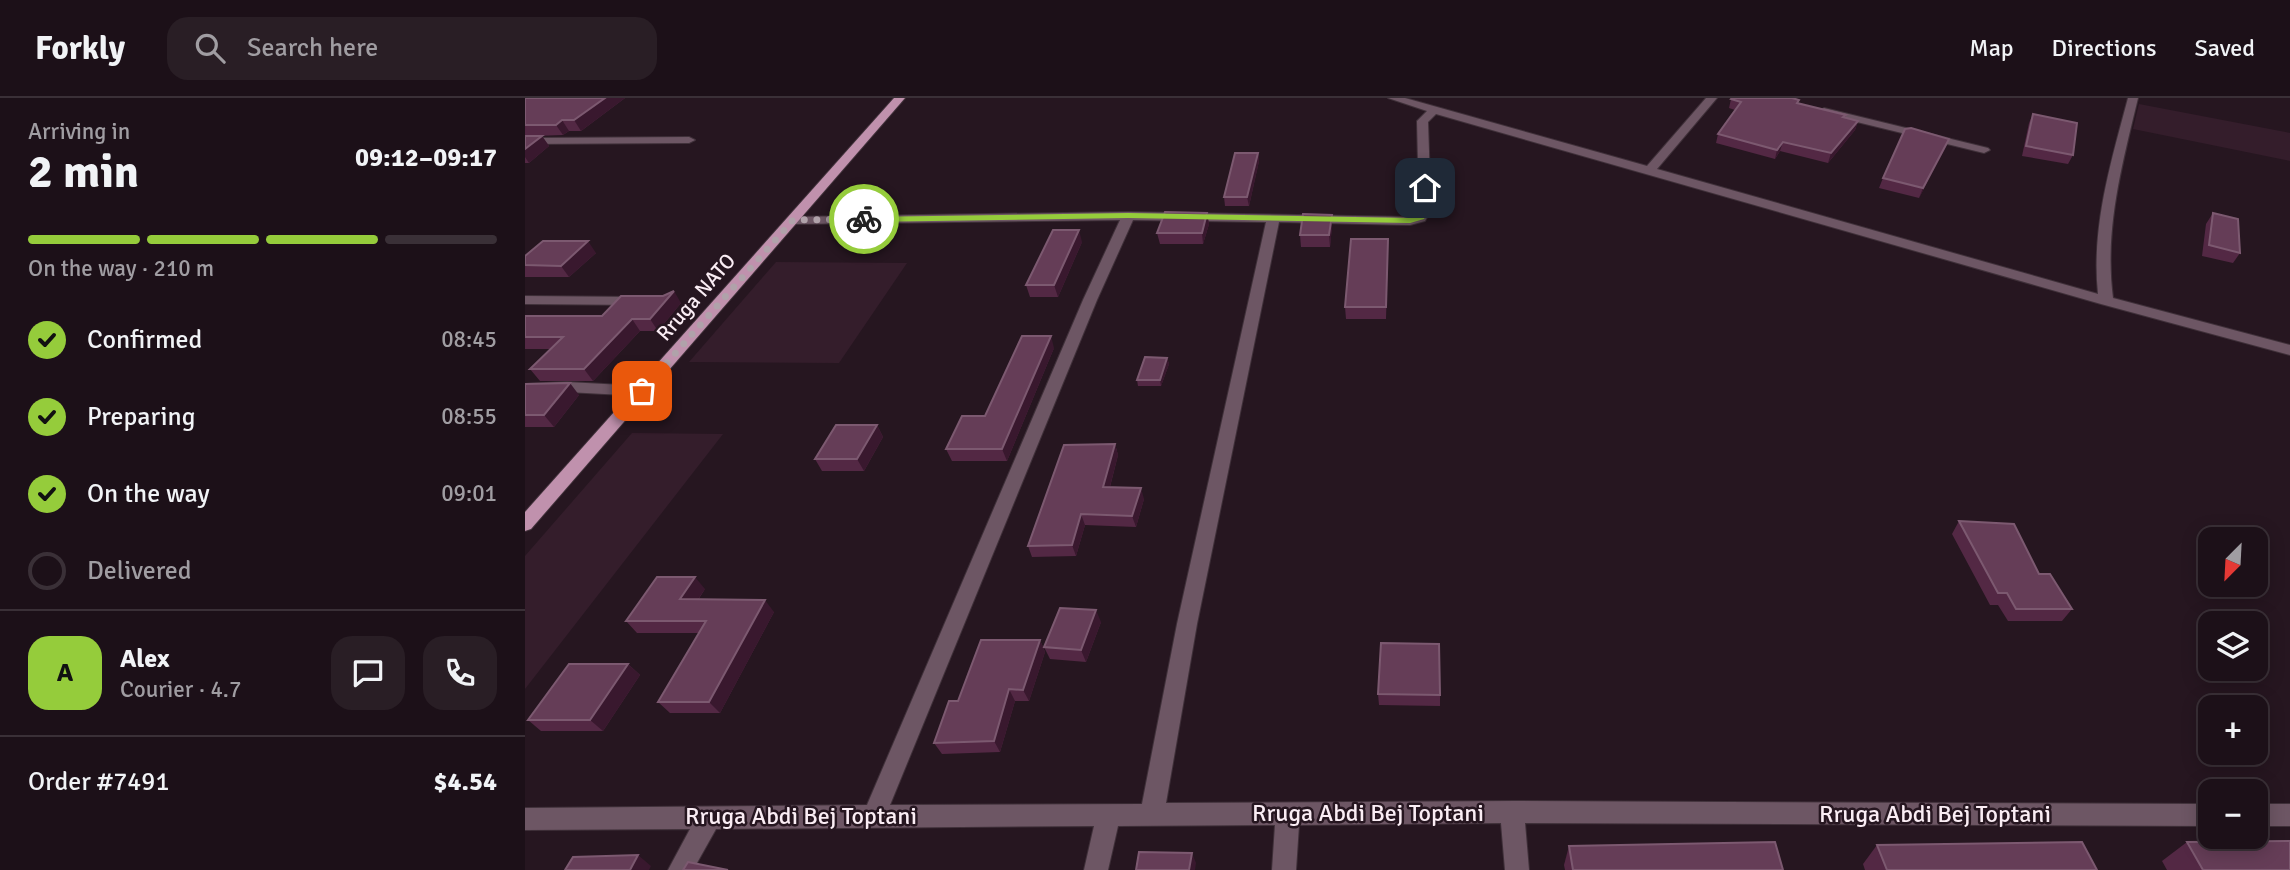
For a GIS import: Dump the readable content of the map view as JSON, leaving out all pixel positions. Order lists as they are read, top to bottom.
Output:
{
  "streets": {
    "main road": ["Rruga NATO"],
    "street": ["Rruga Abdi Bej Toptani"]
  },
  "north": "bottom left",
  "page": {
    "header": "Forkly",
    "search": "Search here",
    "nav": ["Map", "Directions", "Saved"],
    "heading": ["2 min", "Arriving in", "09:12–09:17"],
    "panel": [
      "Alex",
      "Courier · 4.7",
      "Order #7491",
      "$4.54"
    ],
    "bar": "On the way · 210 m",
    "list": [
      ["Confirmed", "08:45"],
      ["Preparing", "08:55"],
      ["On the way", "09:01"],
      "Delivered"
    ],
    "map_buttons": ["+", "−"],
    "round": "A"
  }
}
